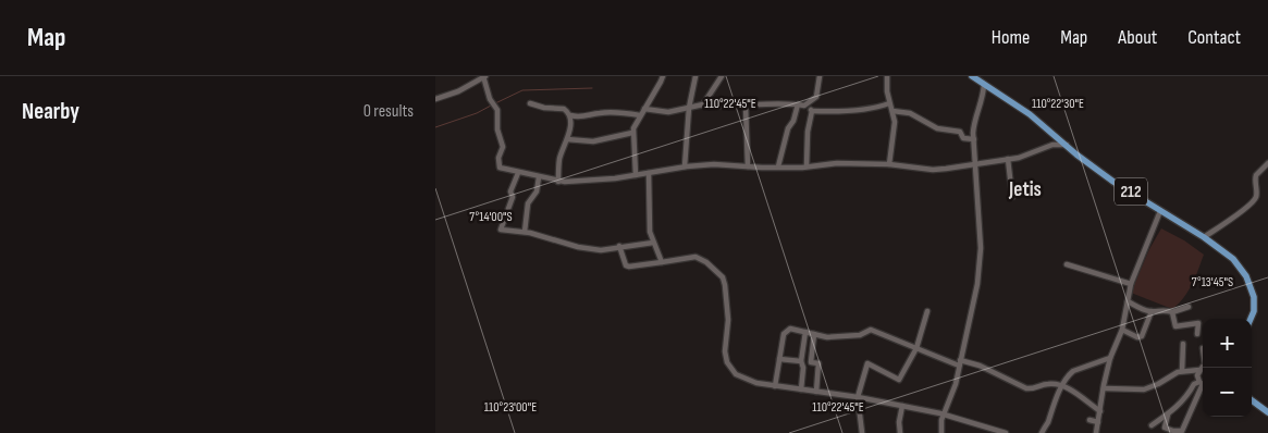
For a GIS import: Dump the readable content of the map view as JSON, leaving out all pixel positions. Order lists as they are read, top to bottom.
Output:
{
  "streets": {
    "main road": ["212"]
  },
  "districts": ["Jetis"],
  "page": {
    "header": "Map",
    "nav": [
      "Home",
      "Map",
      "About",
      "Contact"
    ],
    "heading": ["Nearby", "0 results"],
    "map_buttons": ["+", "−"]
  },
  "coordinates": [
    "110°22'45\"E",
    "110°22'30\"E",
    "7°14'00\"S",
    "7°13'45\"S",
    "110°23'00\"E"
  ]
}
